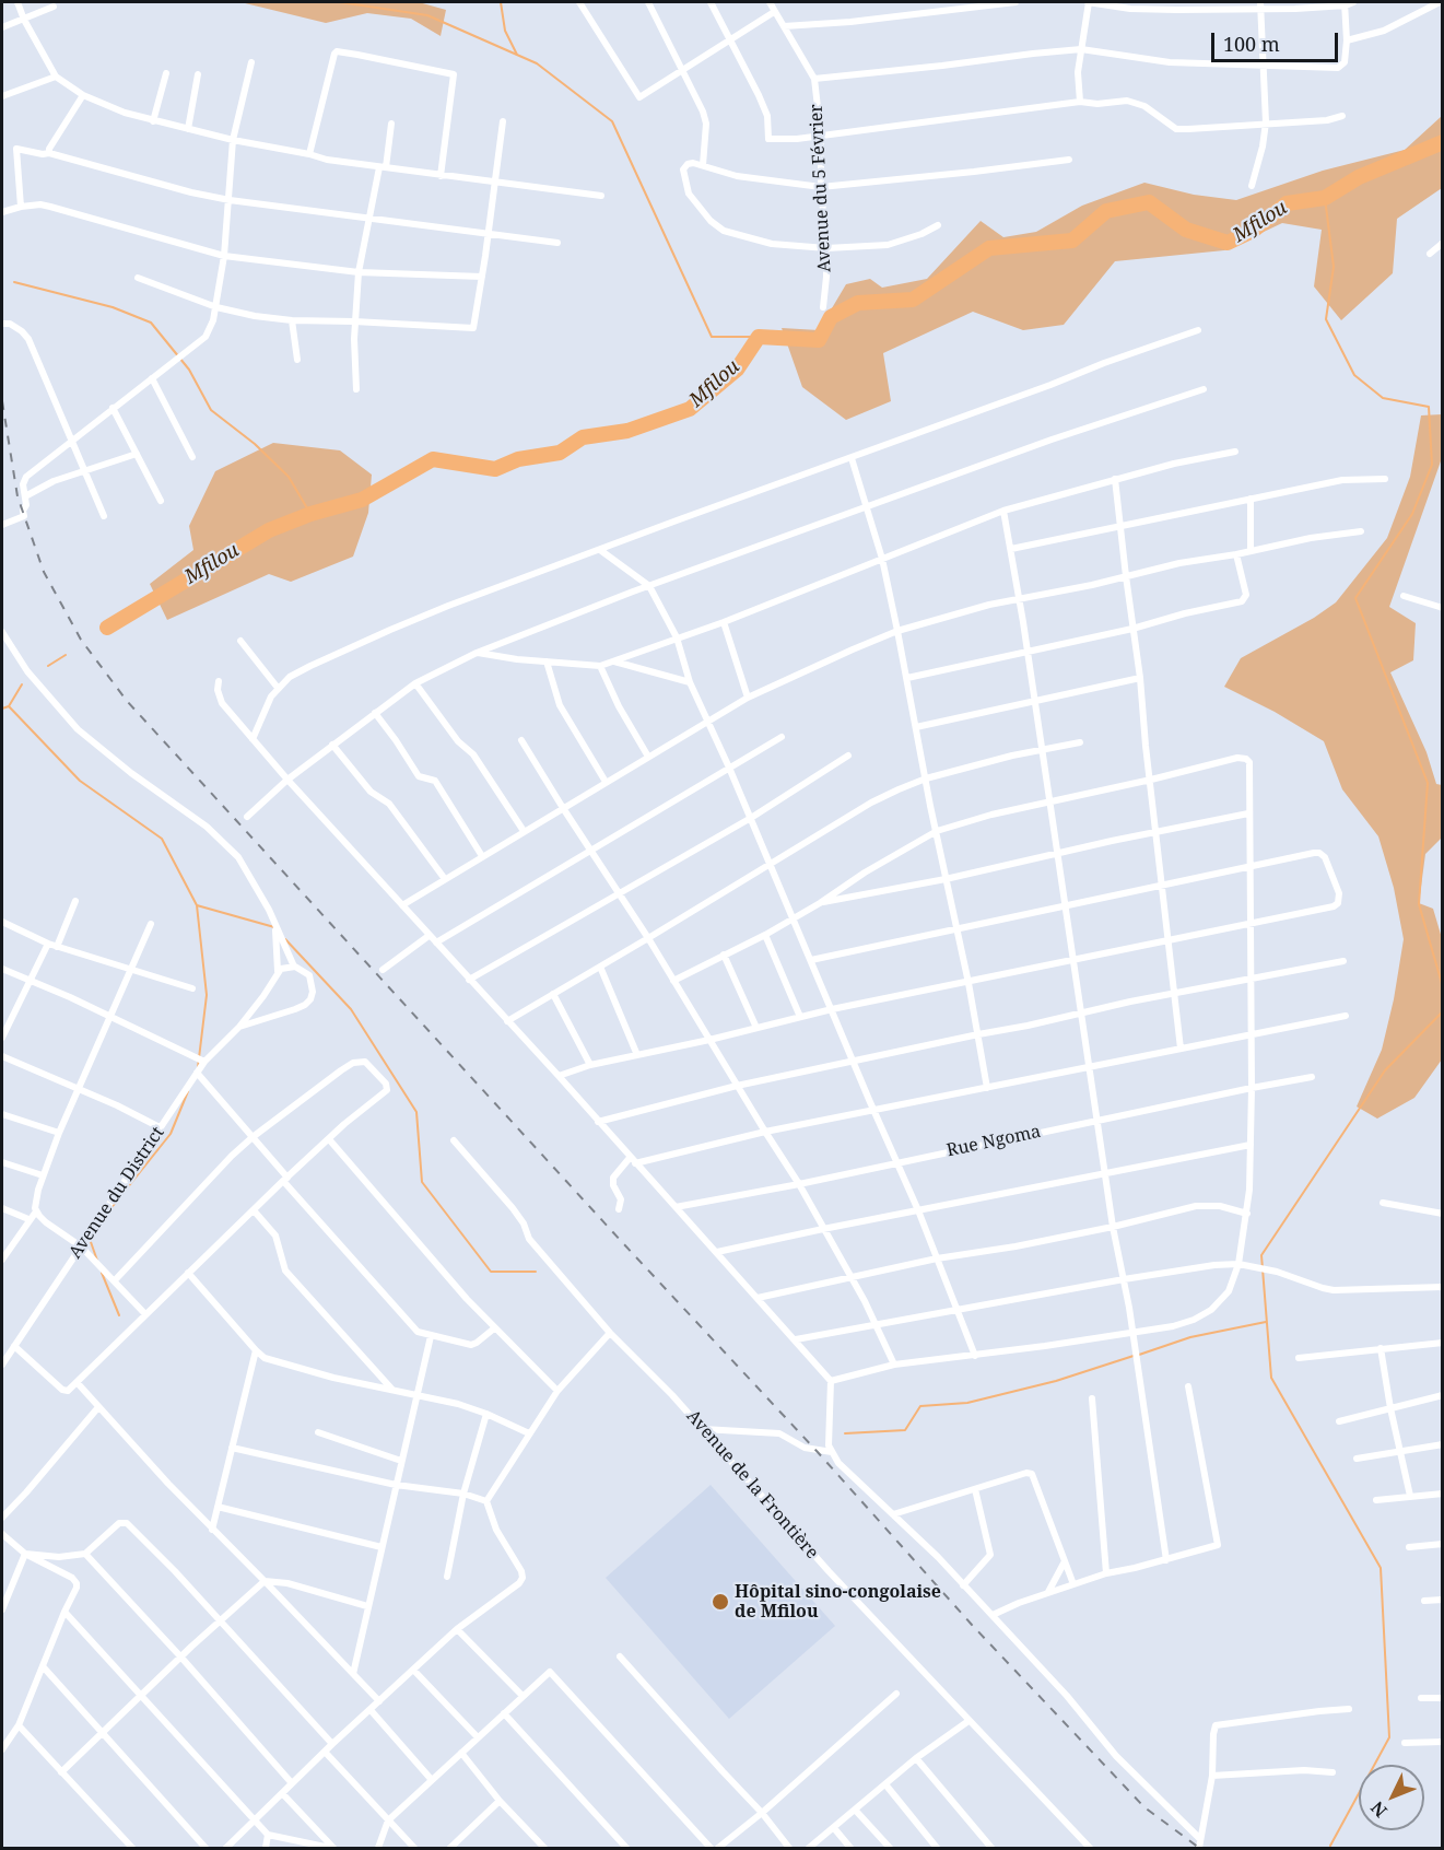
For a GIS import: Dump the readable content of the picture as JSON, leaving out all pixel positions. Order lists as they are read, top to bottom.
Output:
{
  "streets": {
    "street": [
      "Avenue du 5 Février",
      "Rue Ngoma",
      "Avenue du District",
      "Avenue de la Frontière"
    ]
  },
  "water": ["Mfilou"],
  "places": ["Hôpital sino-congolaise de Mfilou"],
  "scale_bar": "100 m",
  "north": "bottom left"
}
